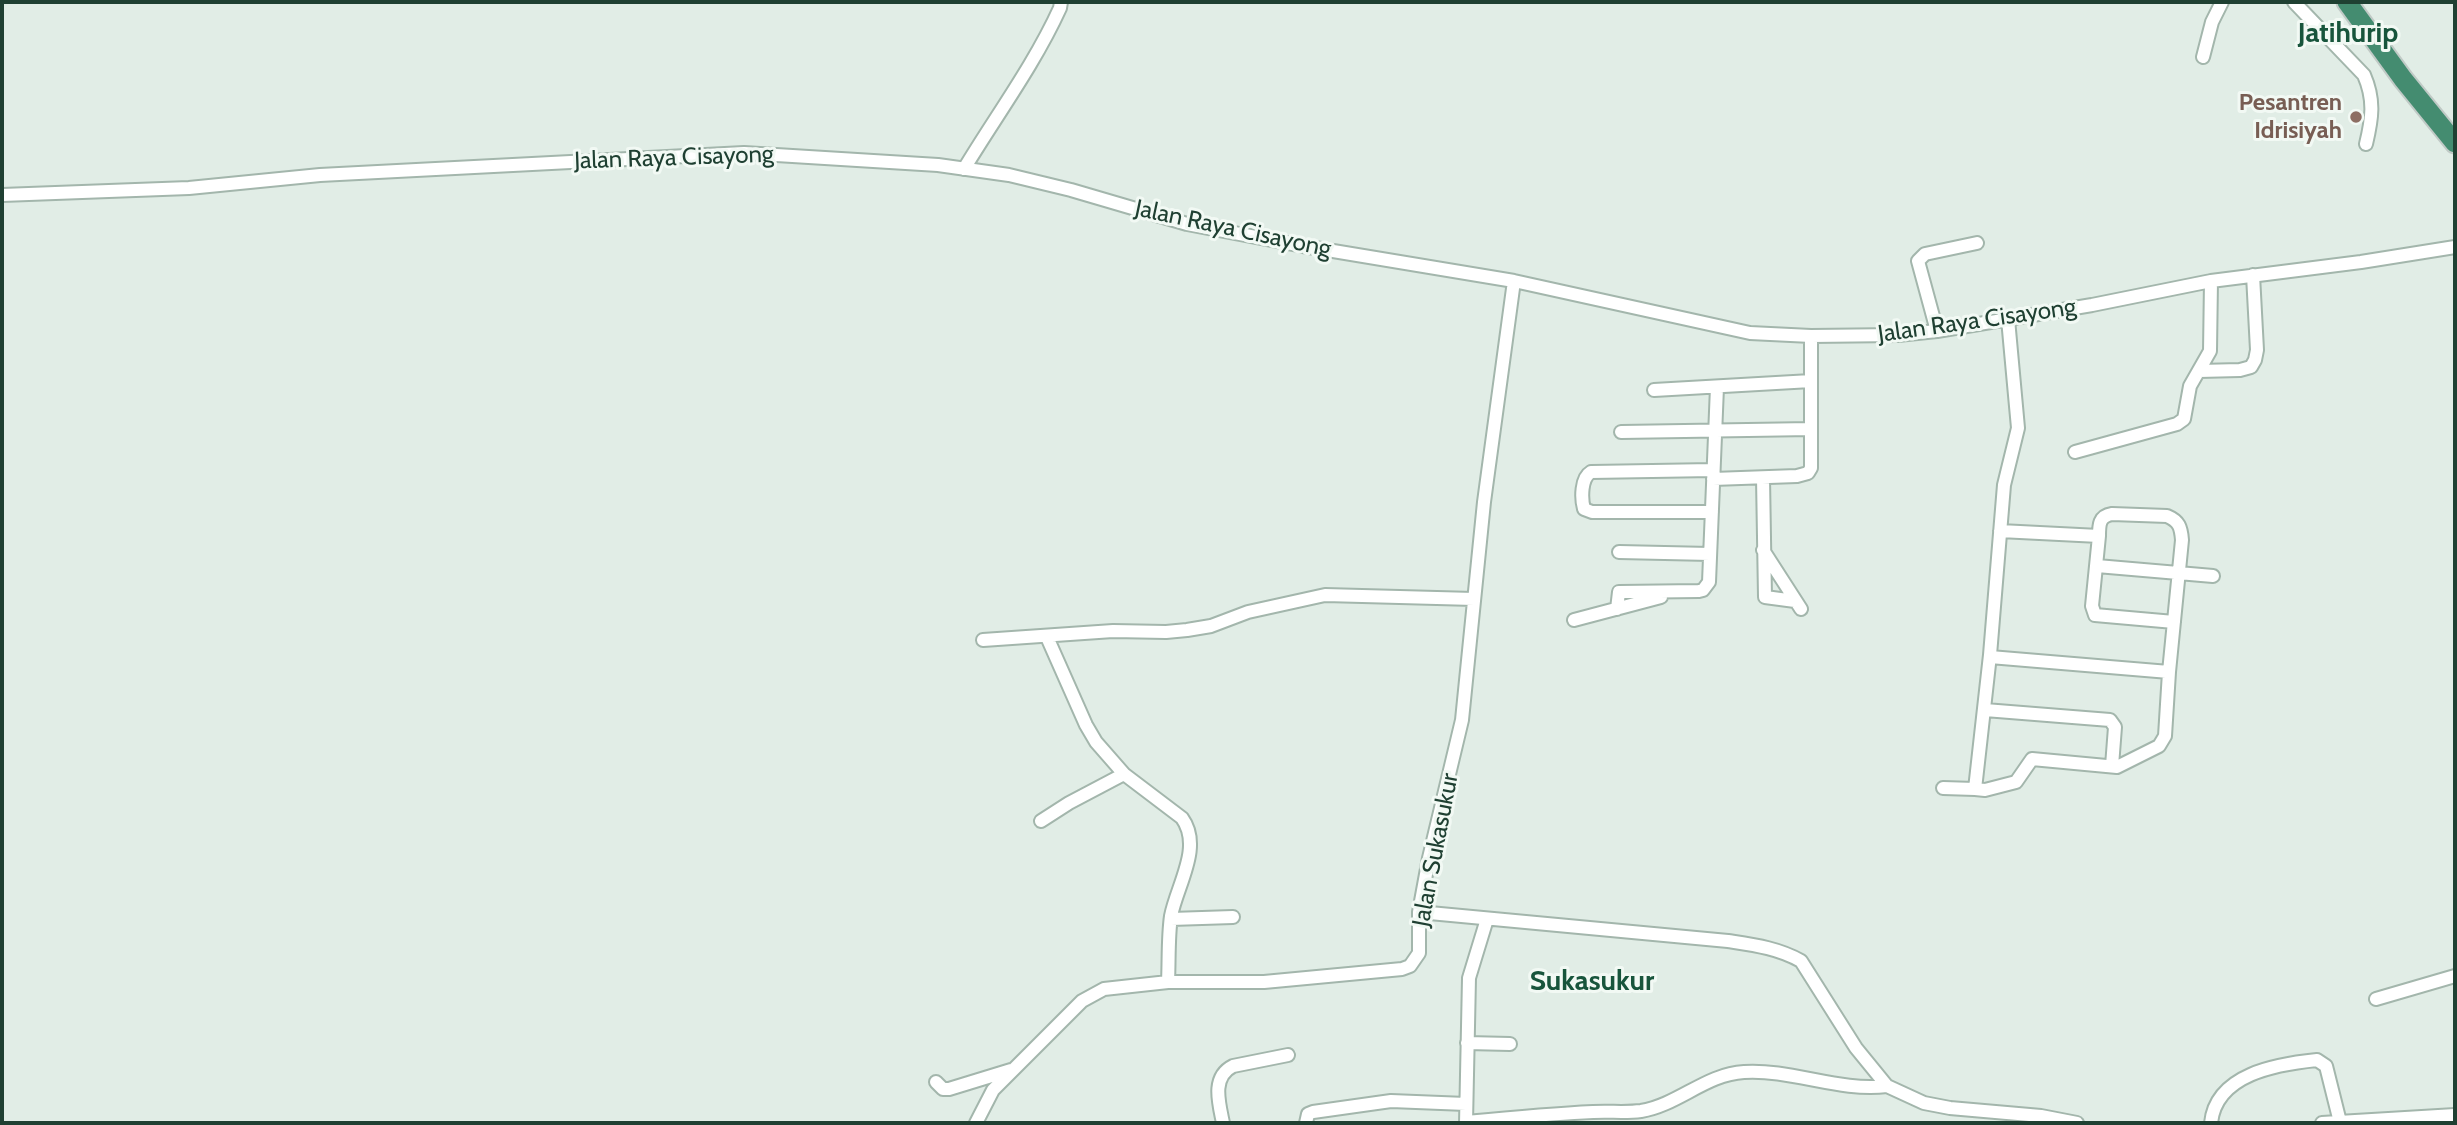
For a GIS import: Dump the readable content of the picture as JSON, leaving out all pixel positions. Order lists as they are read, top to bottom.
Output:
{
  "streets": {
    "street": ["Jalan Raya Cisayong", "Jalan Sukasukur"]
  },
  "crossings": [
    ["Jalan Raya Cisayong", "Jalan Sukasukur"]
  ],
  "districts": ["Jatihurip", "Sukasukur"],
  "places": ["Pesantren Idrisiyah"]
}
